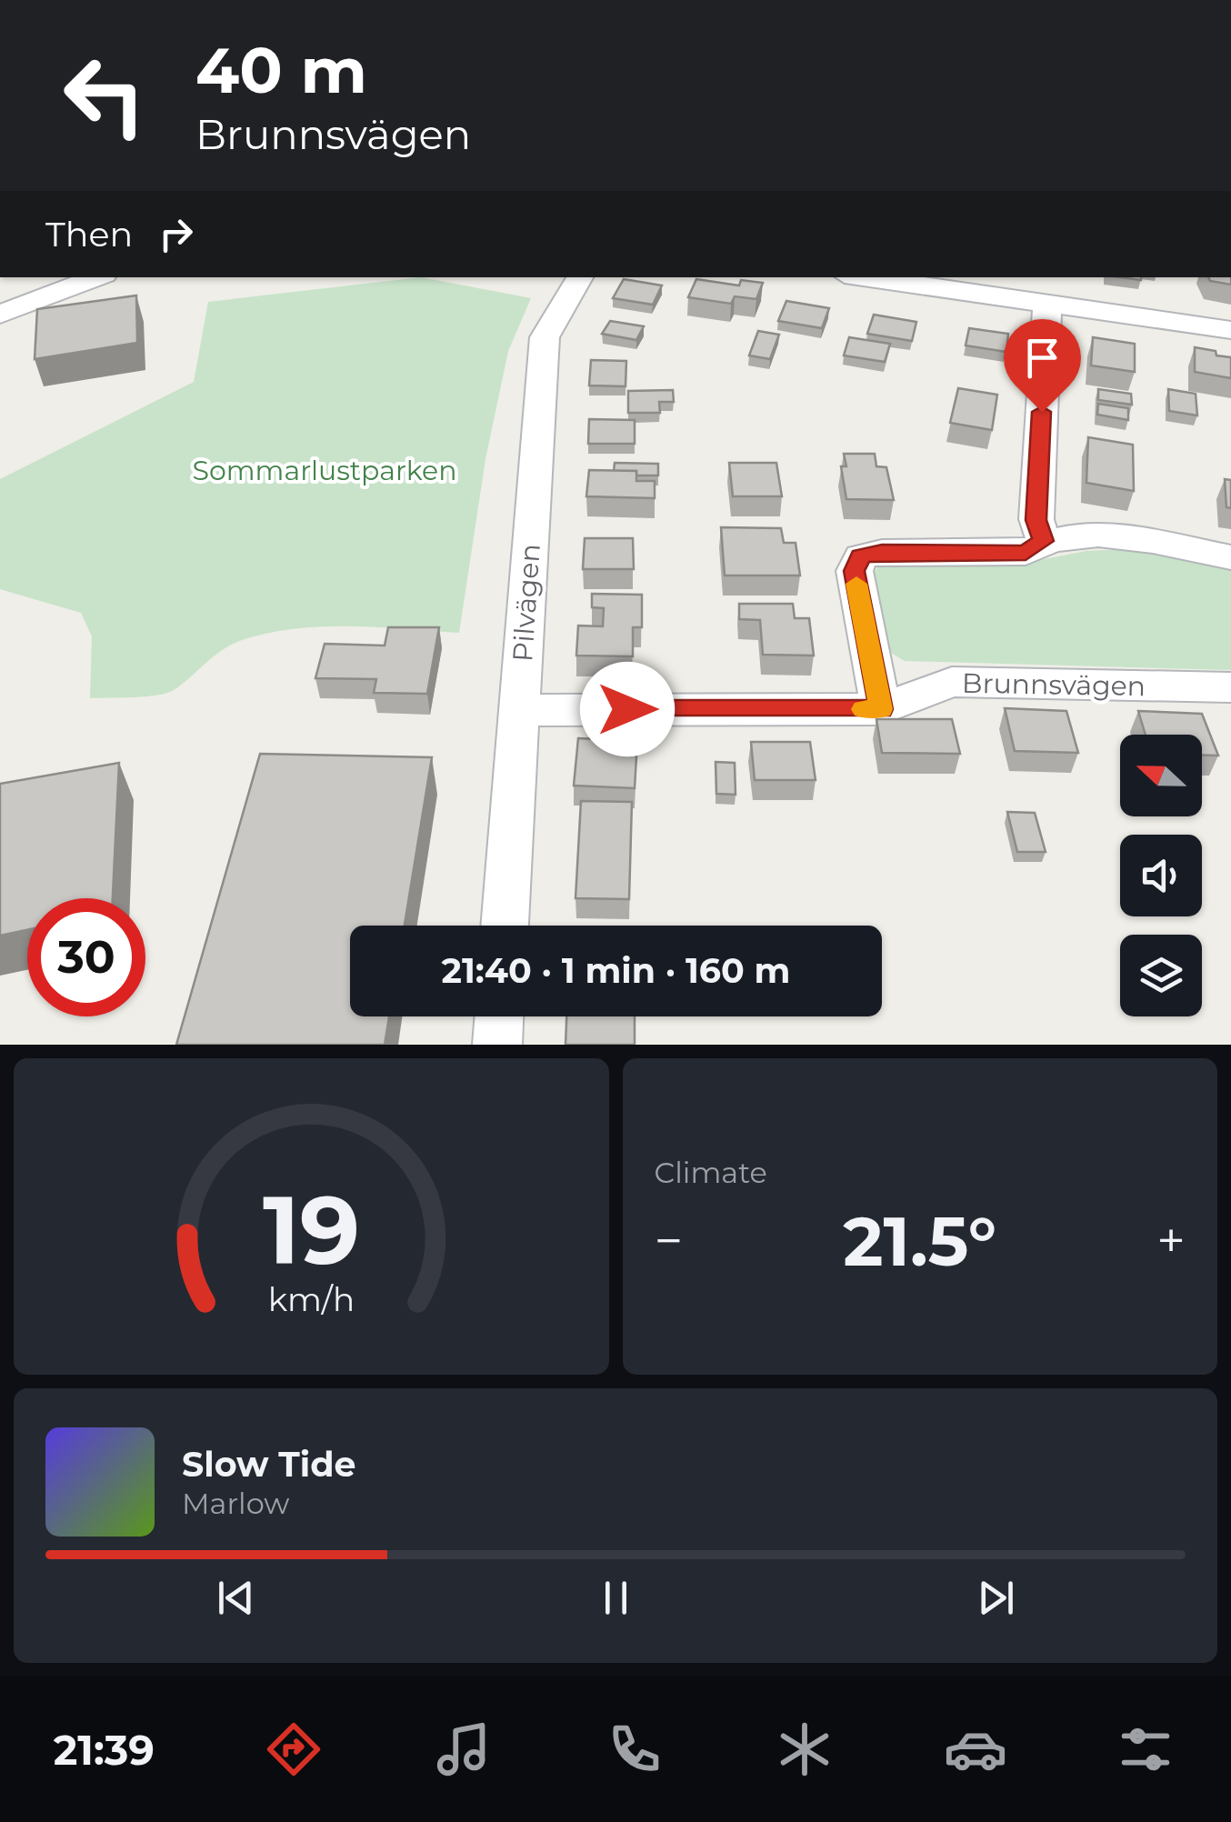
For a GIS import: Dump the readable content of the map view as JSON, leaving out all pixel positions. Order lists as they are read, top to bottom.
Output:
{
  "streets": {
    "street": ["Pilvägen", "Brunnsvägen"]
  },
  "crossings": [
    ["Pilvägen", "Brunnsvägen"]
  ],
  "parks": ["Sommarlustparken"],
  "north": "left",
  "page": {
    "turn": ["40 m", "Brunnsvägen"],
    "then": "Then",
    "limit": "30",
    "trip": "21:40 · 1 min · 160 m",
    "tile": "Climate",
    "heat": ["−", "21.5°", "+"],
    "song": ["Slow Tide", "Marlow"],
    "tabs": "21:39",
    "gauge": ["19", "km/h"]
  }
}
